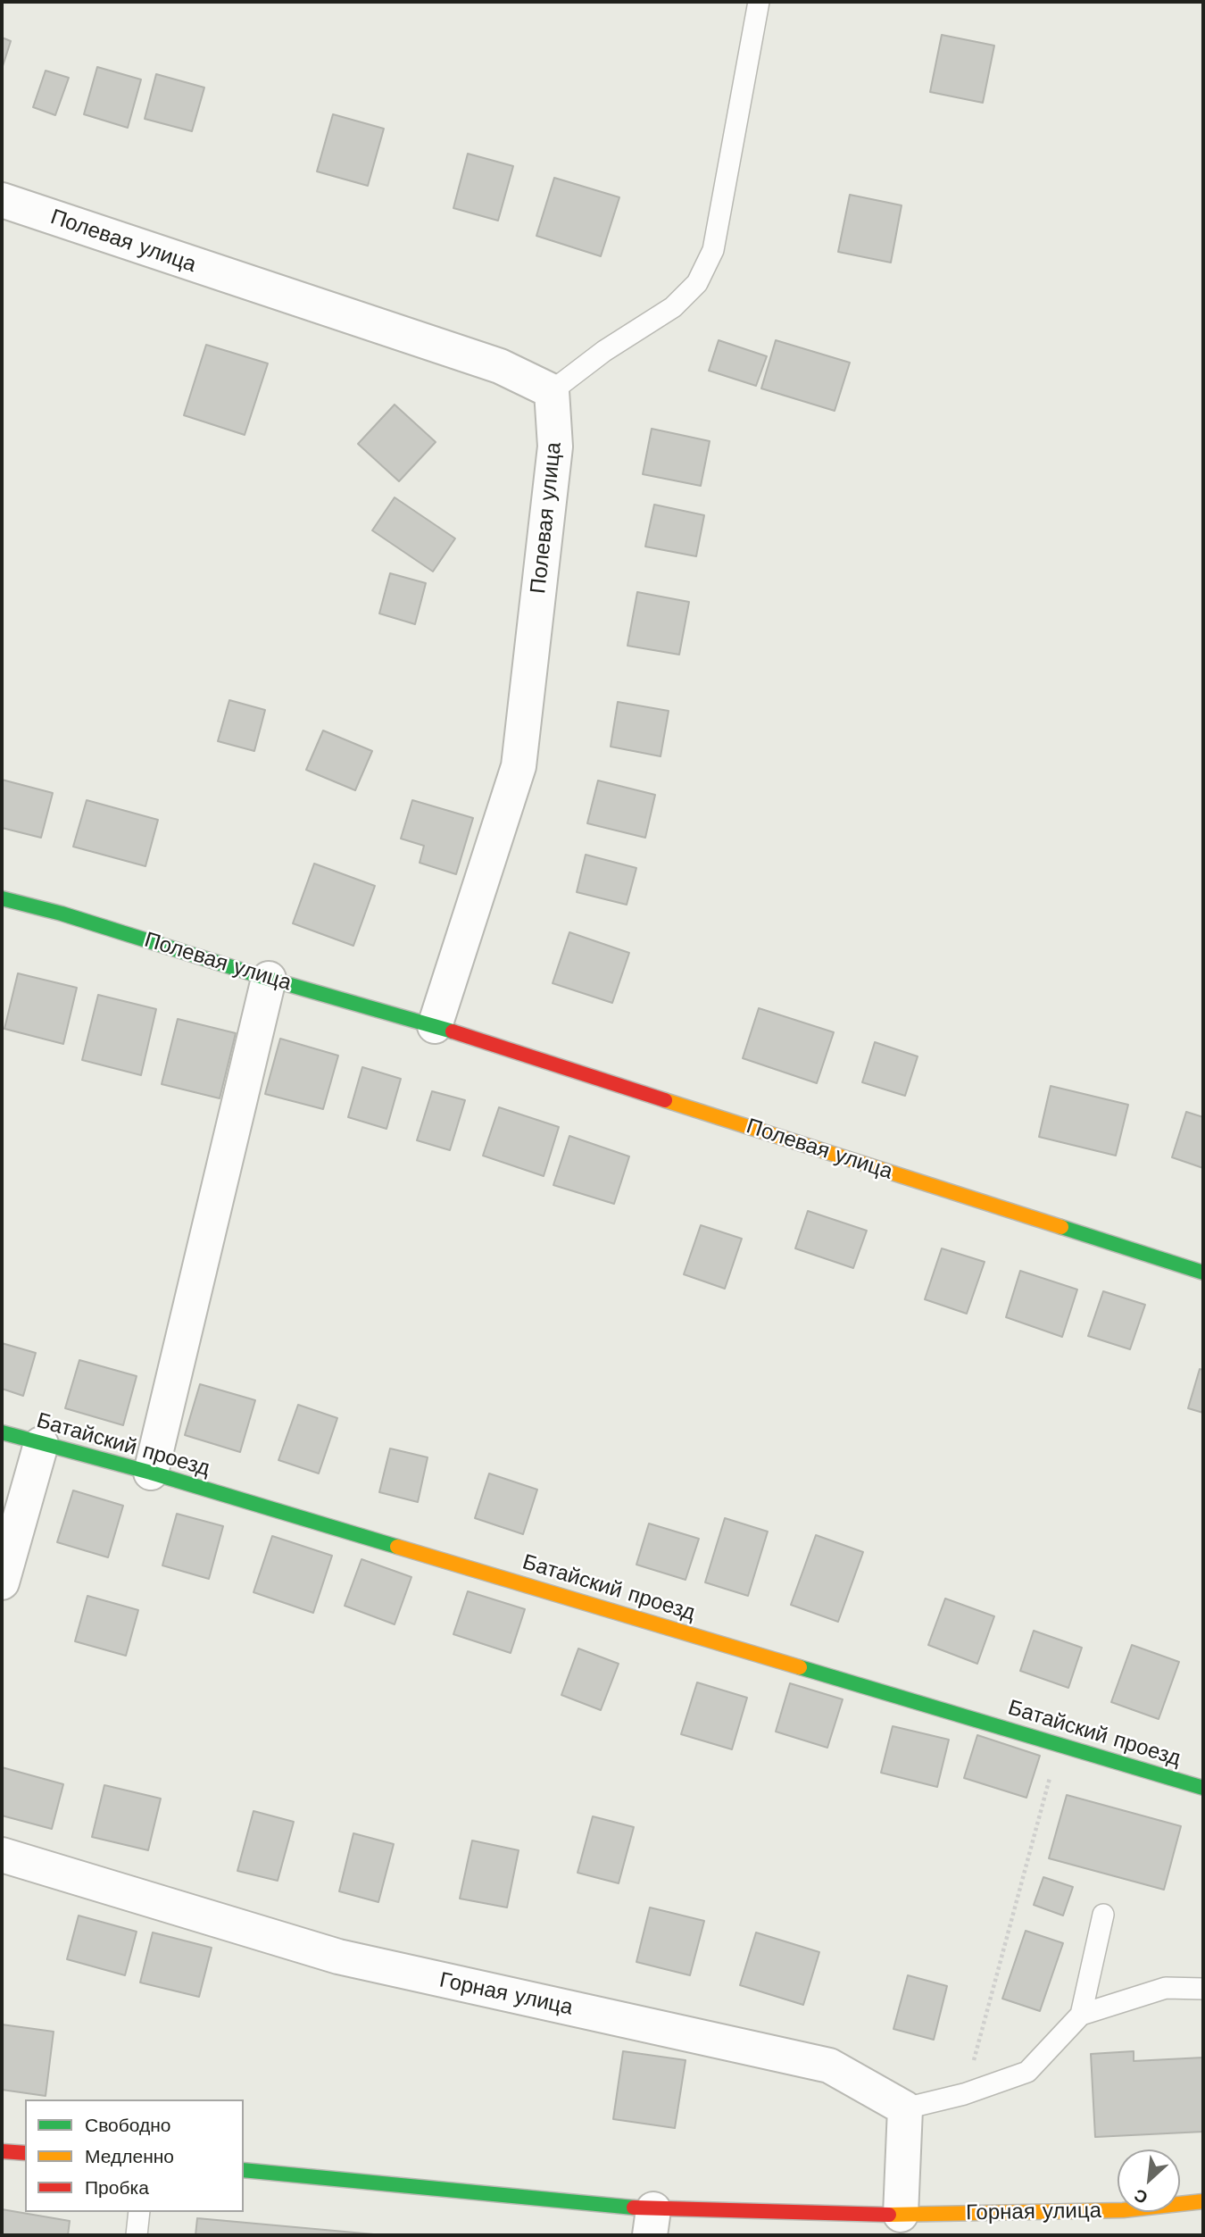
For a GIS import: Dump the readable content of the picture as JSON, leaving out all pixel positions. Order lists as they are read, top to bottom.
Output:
{
  "streets": {
    "street": ["Полевая улица", "Батайский проезд", "Горная улица"]
  },
  "legend": ["Свободно", "Медленно", "Пробка"],
  "north": "bottom left"
}
